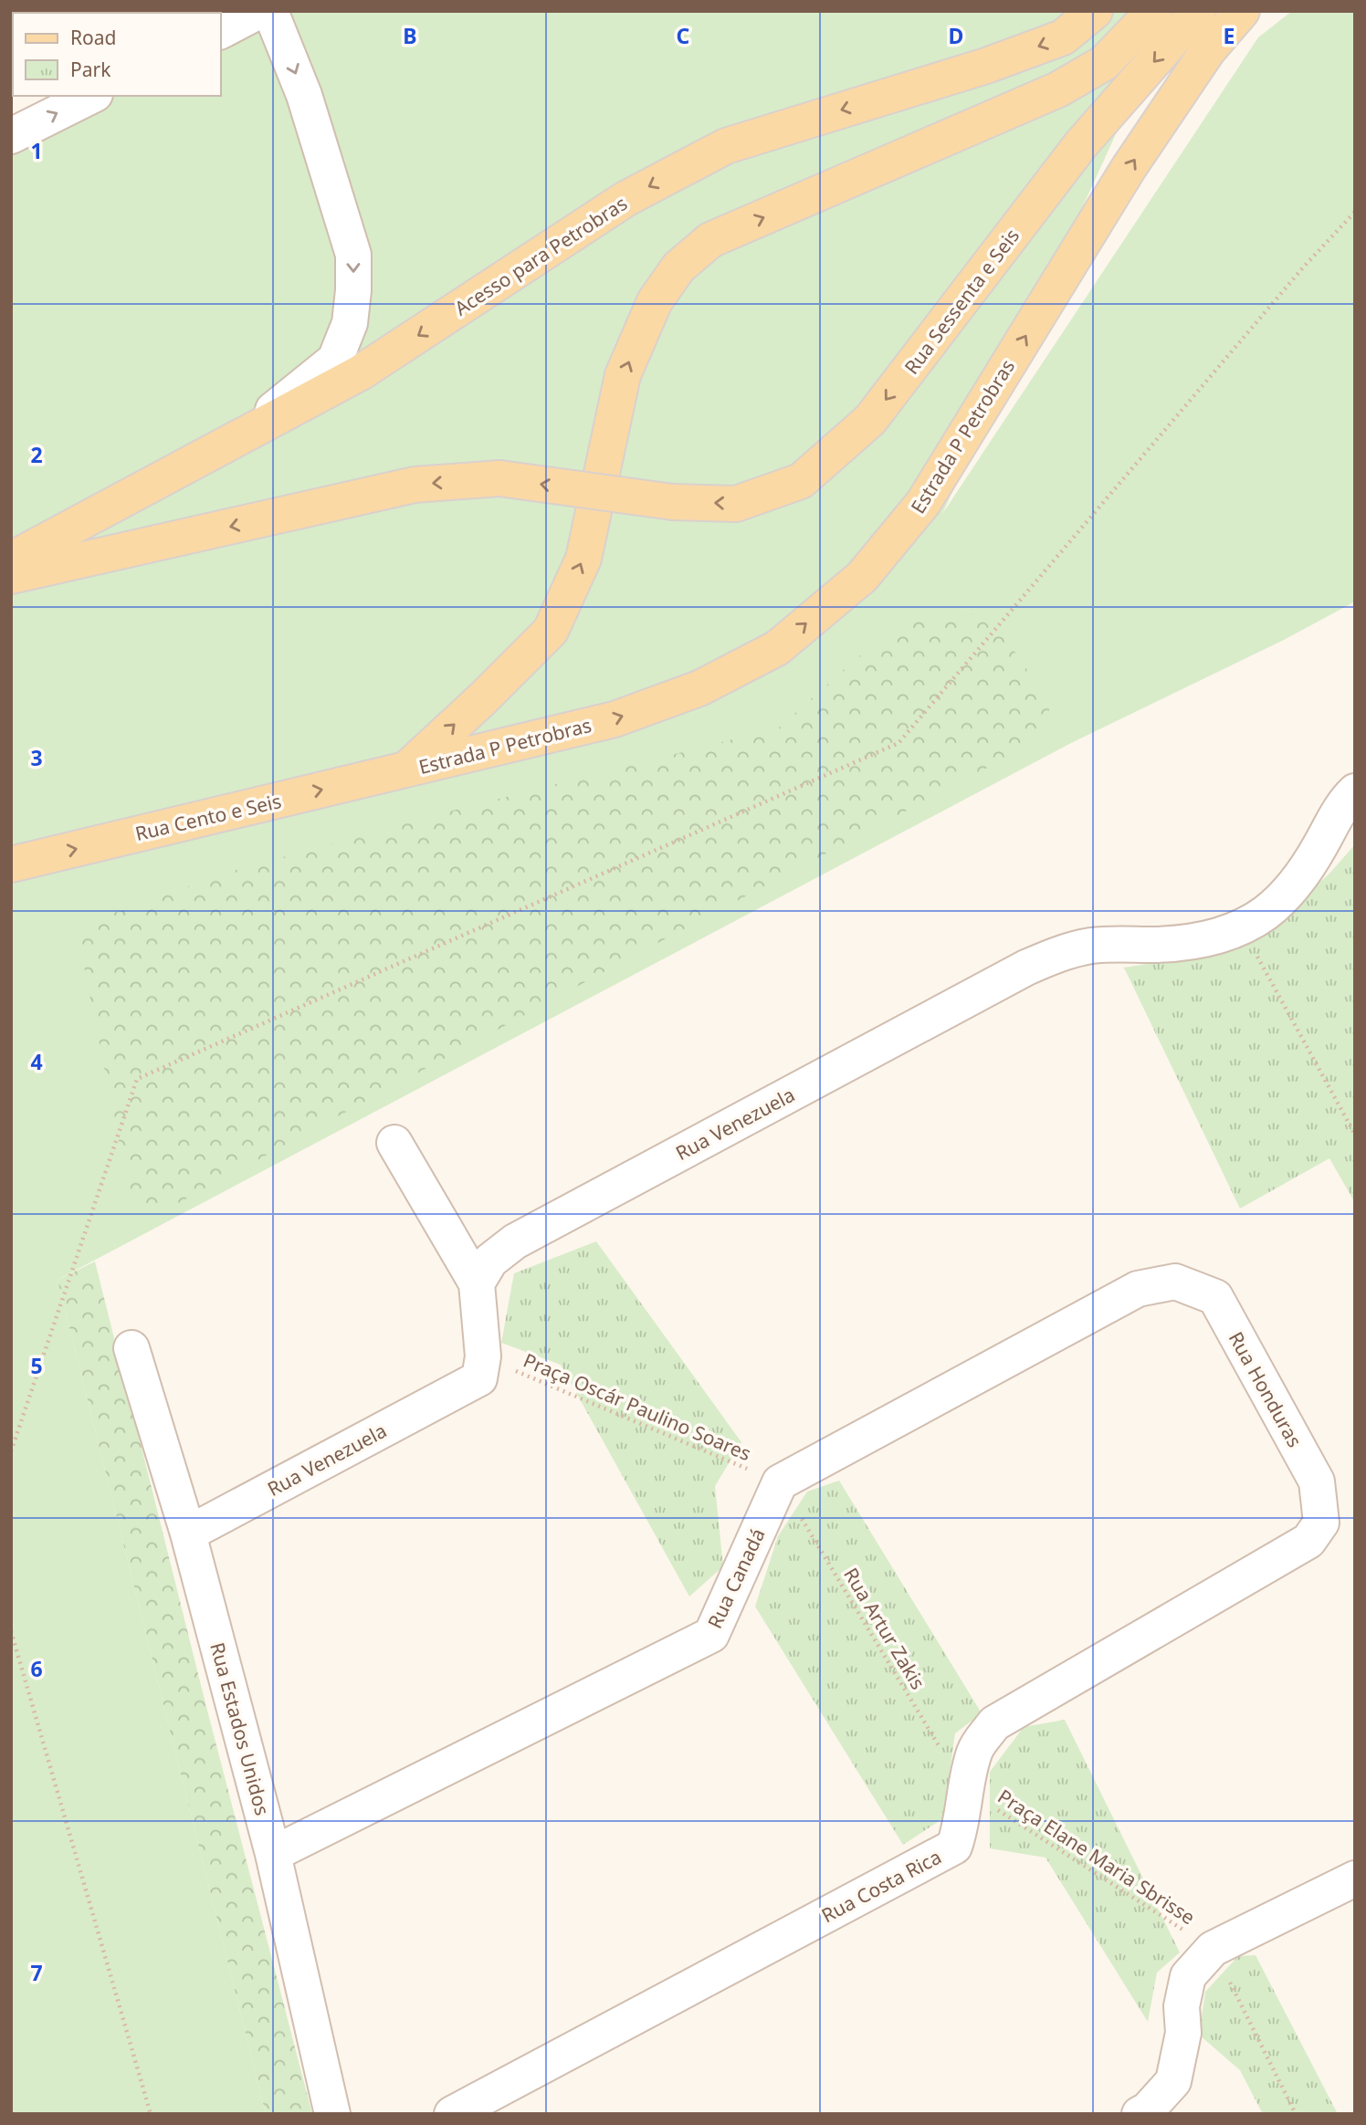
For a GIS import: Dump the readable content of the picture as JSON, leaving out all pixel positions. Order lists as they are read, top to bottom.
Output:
{
  "streets": {
    "main road": [
      "Acesso para Petrobras",
      "Rua Sessenta e Seis",
      "Estrada P Petrobras",
      "Rua Cento e Seis"
    ],
    "street": [
      "Rua Venezuela",
      "Rua Honduras",
      "Rua Canadá",
      "Rua Estados Unidos",
      "Rua Costa Rica"
    ],
    "path": ["Praça Oscár Paulino Soares", "Rua Artur Zakis", "Praça Elane Maria Sbrisse"]
  },
  "crossings": [
    ["Estrada P Petrobras", "Rua Cento e Seis"],
    ["Rua Venezuela", "Praça Oscár Paulino Soares"],
    ["Rua Venezuela", "Rua Estados Unidos"],
    ["Rua Honduras", "Praça Oscár Paulino Soares"],
    ["Rua Honduras", "Rua Canadá"],
    ["Rua Honduras", "Rua Artur Zakis"],
    ["Rua Honduras", "Rua Costa Rica"],
    ["Praça Oscár Paulino Soares", "Rua Canadá"],
    ["Praça Oscár Paulino Soares", "Rua Artur Zakis"],
    ["Rua Canadá", "Rua Artur Zakis"],
    ["Rua Canadá", "Rua Estados Unidos"],
    ["Rua Artur Zakis", "Praça Elane Maria Sbrisse"],
    ["Rua Artur Zakis", "Rua Costa Rica"],
    ["Praça Elane Maria Sbrisse", "Rua Costa Rica"]
  ],
  "one_way": [
    "Acesso para Petrobras",
    "Rua Sessenta e Seis",
    "Estrada P Petrobras",
    "Rua Cento e Seis"
  ],
  "legend": ["Road", "Park"],
  "grid": {
    "columns": [
      "B",
      "C",
      "D",
      "E"
    ],
    "rows": [
      "1",
      "2",
      "3",
      "4",
      "5",
      "6",
      "7"
    ]
  }
}
